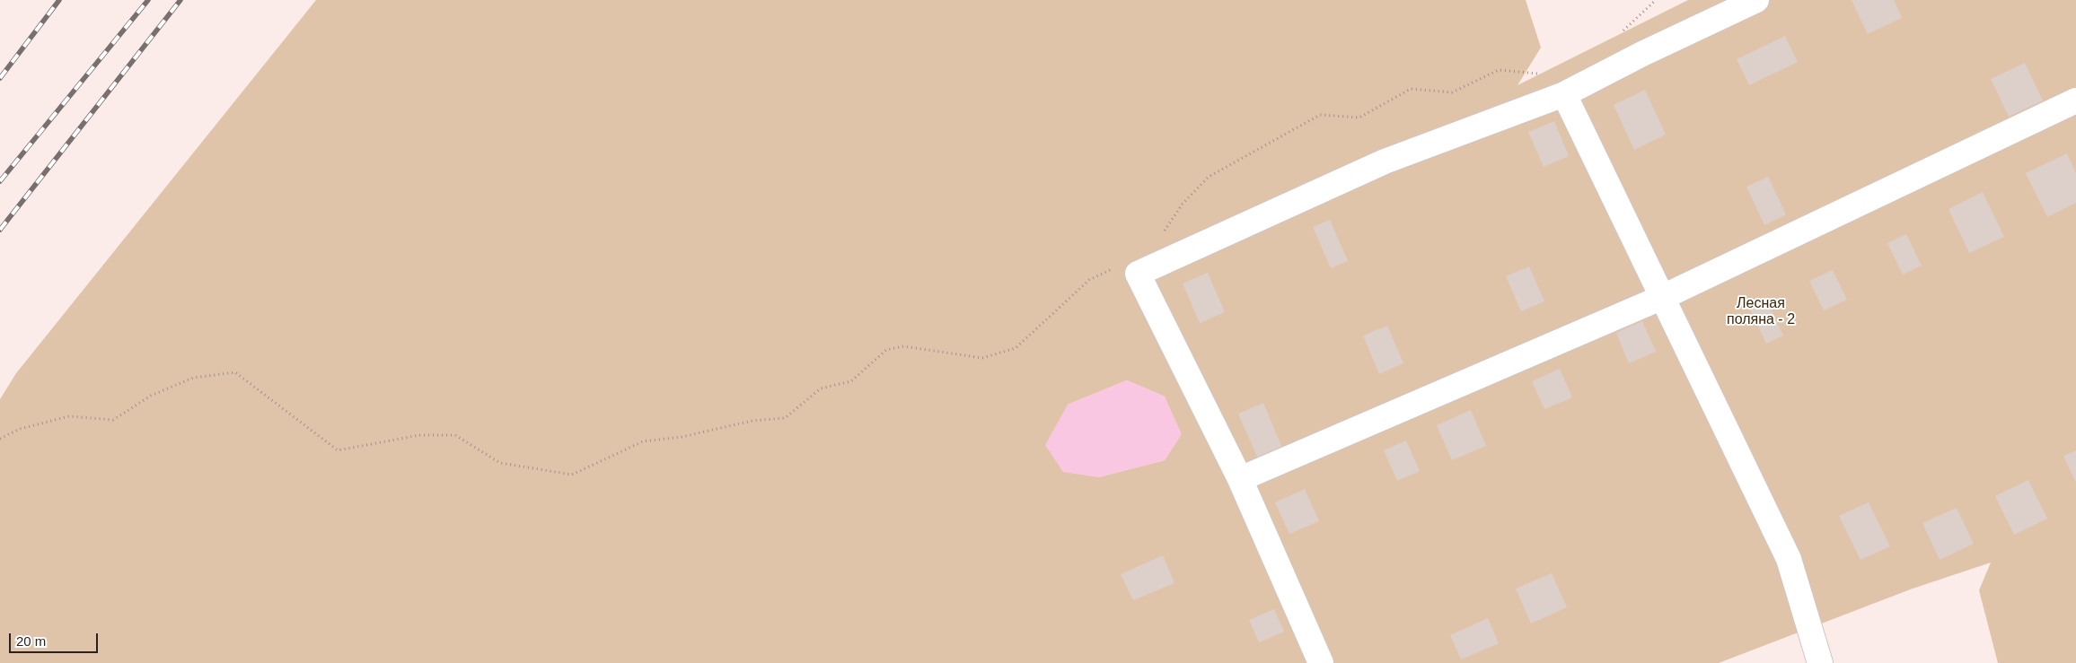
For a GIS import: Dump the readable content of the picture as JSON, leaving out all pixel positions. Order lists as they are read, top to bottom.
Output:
{
  "parks": ["Лесная поляна - 2"],
  "scale_bar": "20 m"
}
